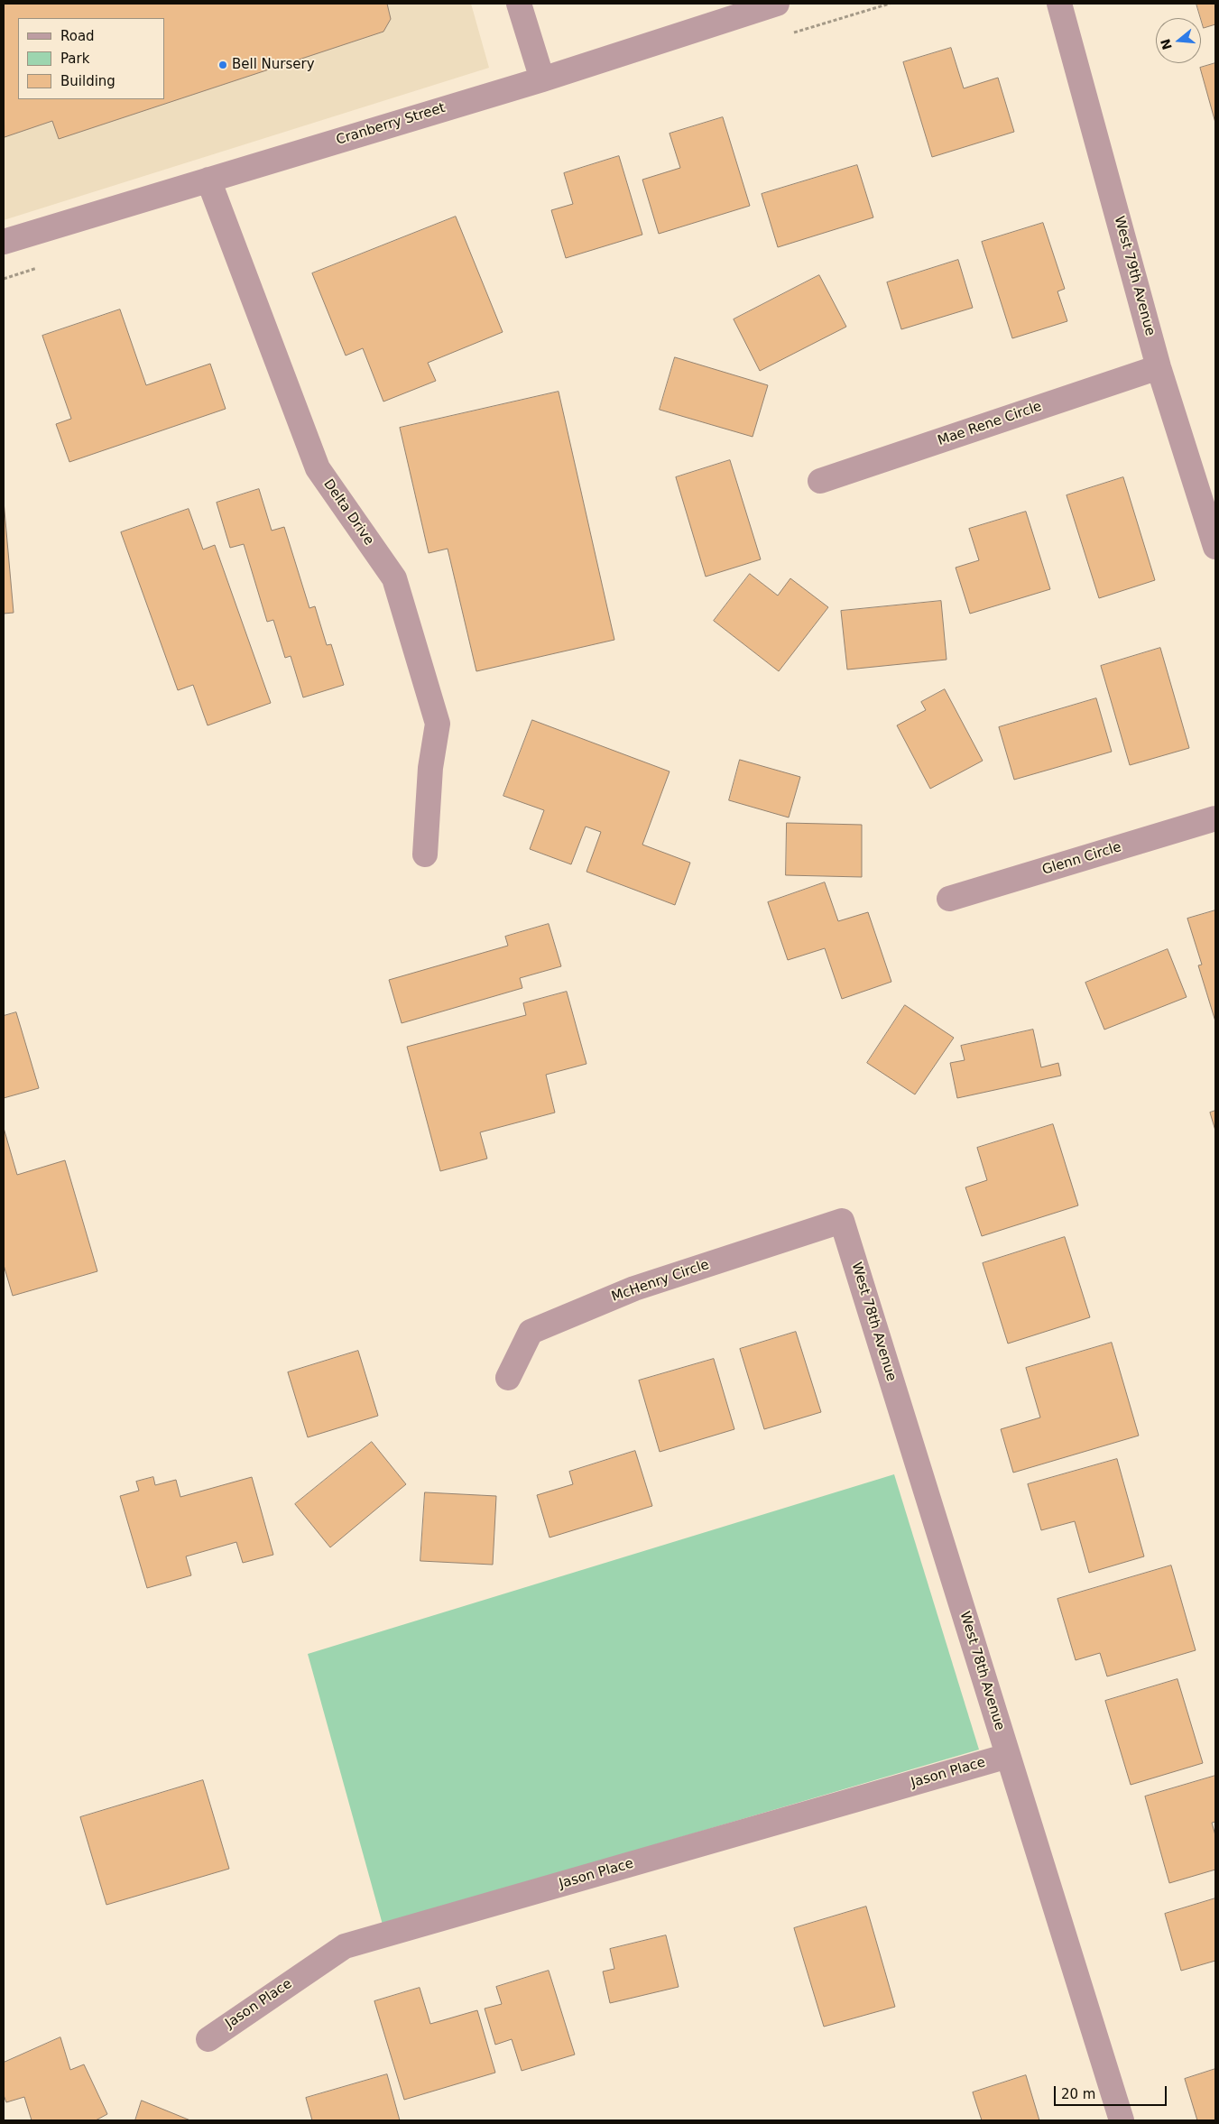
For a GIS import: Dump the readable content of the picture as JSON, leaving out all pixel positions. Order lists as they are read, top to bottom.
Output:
{
  "streets": {
    "street": [
      "Cranberry Street",
      "West 79th Avenue",
      "Mae Rene Circle",
      "Delta Drive",
      "Glenn Circle",
      "McHenry Circle",
      "West 78th Avenue",
      "Jason Place"
    ]
  },
  "crossings": [
    ["Cranberry Street", "Delta Drive"],
    ["West 79th Avenue", "Mae Rene Circle"],
    ["McHenry Circle", "West 78th Avenue"],
    ["West 78th Avenue", "Jason Place"]
  ],
  "places": ["Bell Nursery"],
  "legend": ["Road", "Park", "Building"],
  "scale_bar": "20 m",
  "north": "left"
}
